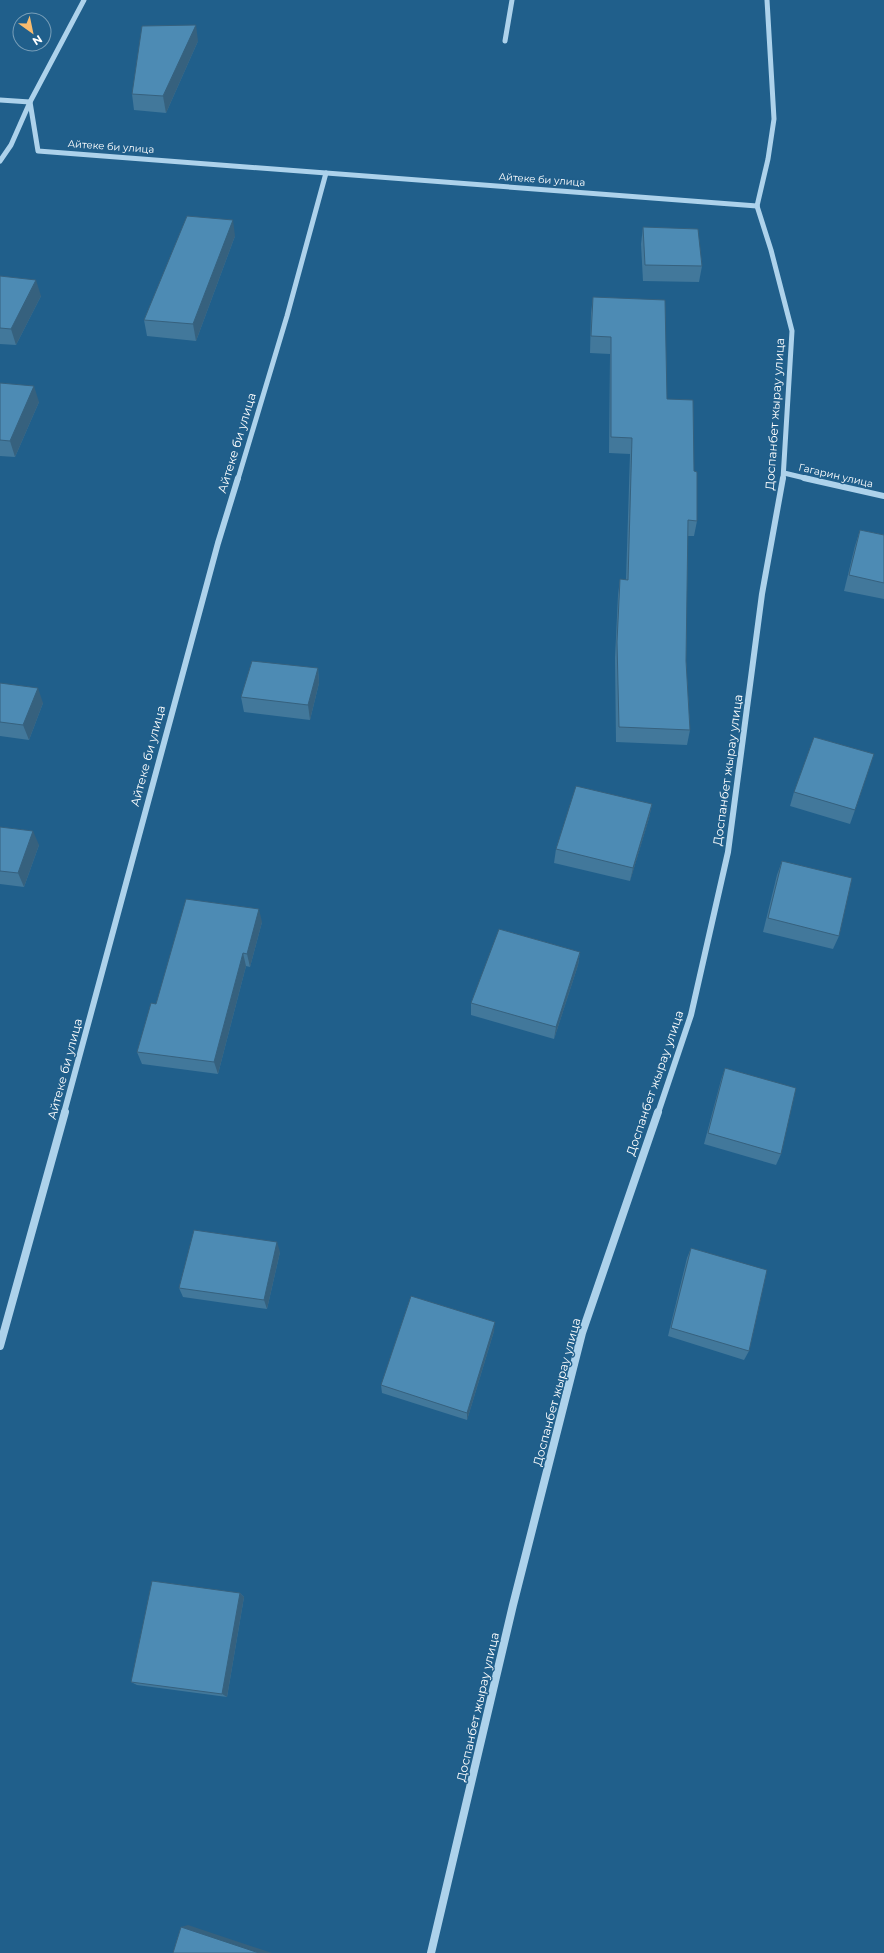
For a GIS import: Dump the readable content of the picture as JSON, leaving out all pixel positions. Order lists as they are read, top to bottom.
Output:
{
  "streets": {
    "street": ["Айтеке би улица", "Доспанбет жырау улица", "Гагарин улица"]
  },
  "crossings": [
    ["Айтеке би улица", "Доспанбет жырау улица"],
    ["Доспанбет жырау улица", "Гагарин улица"]
  ],
  "north": "bottom right"
}
